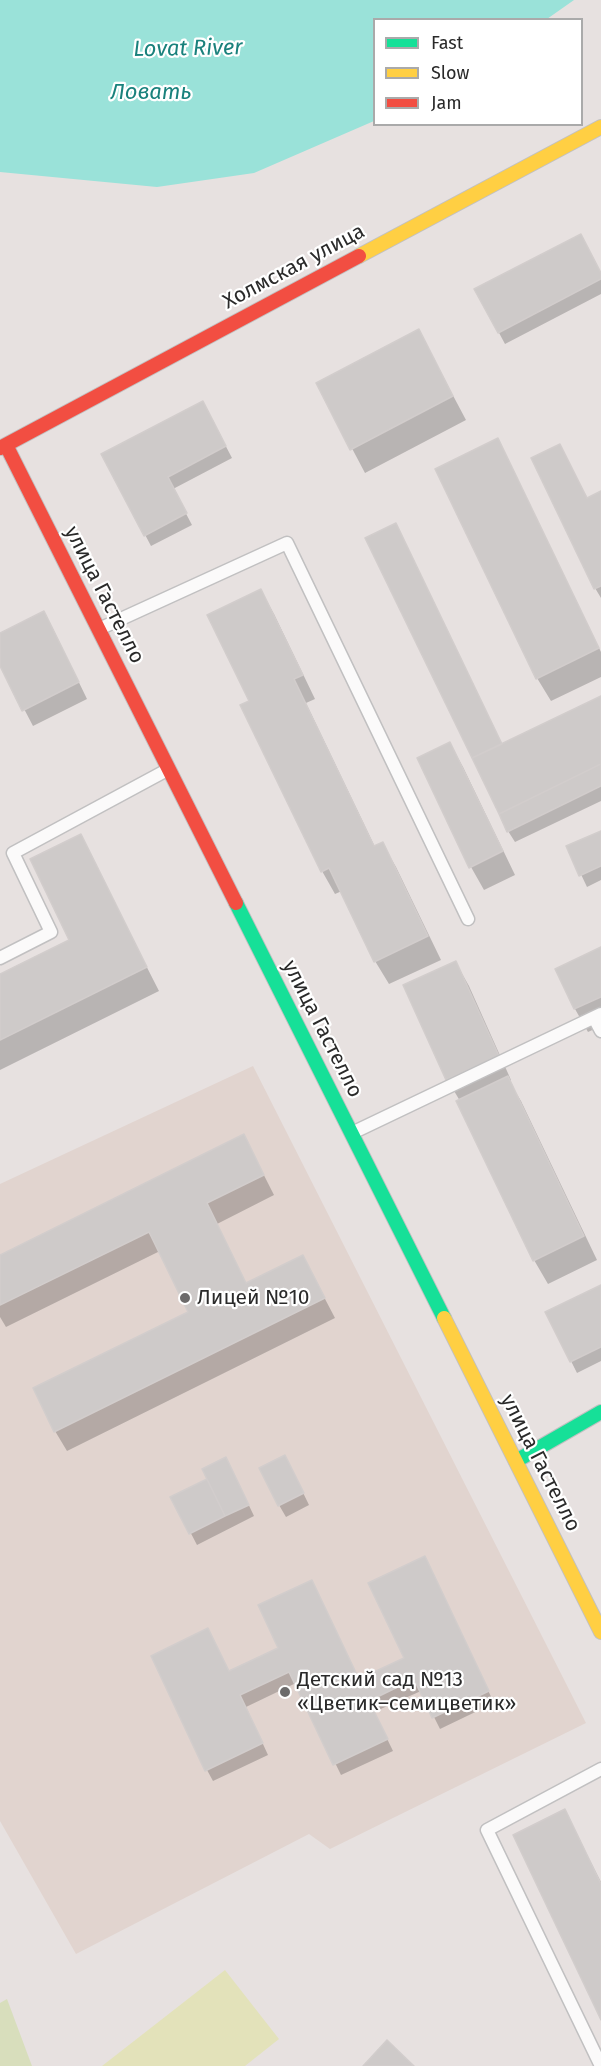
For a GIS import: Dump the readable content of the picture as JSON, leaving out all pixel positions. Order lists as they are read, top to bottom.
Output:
{
  "streets": {
    "main road": ["Холмская улица", "улица Гастелло"]
  },
  "crossings": [
    ["Холмская улица", "улица Гастелло"]
  ],
  "water": ["Lovat River", "Ловать"],
  "places": ["Лицей №10", "Детский сад №13 «Цветик–семицветик»"],
  "legend": ["Fast", "Slow", "Jam"]
}
